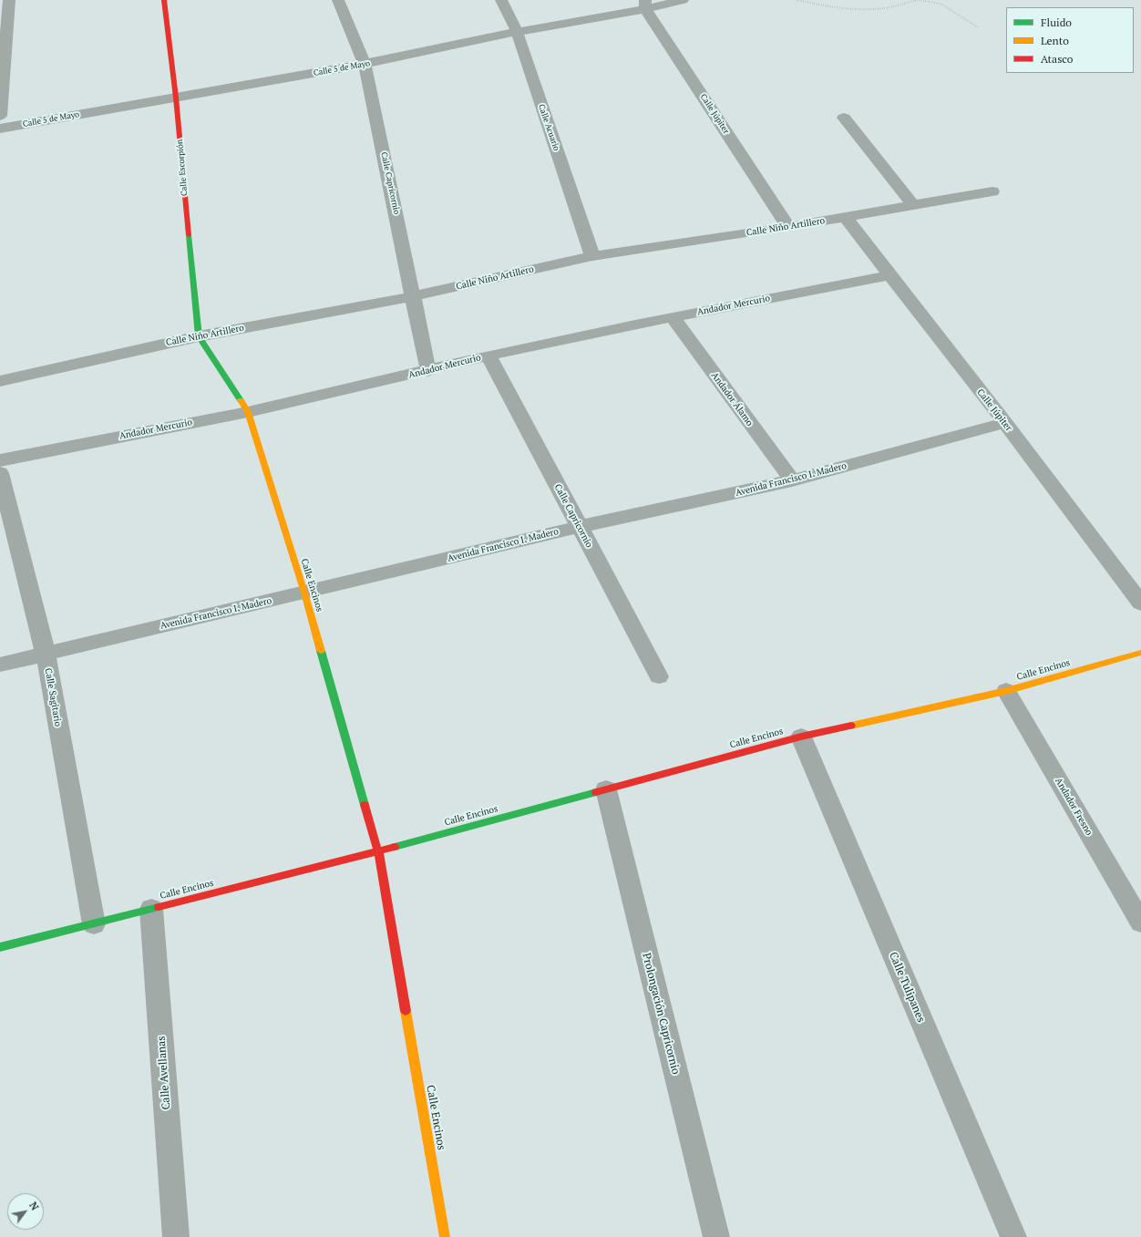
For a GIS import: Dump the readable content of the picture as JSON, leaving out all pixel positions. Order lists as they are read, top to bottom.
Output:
{
  "streets": {
    "street": [
      "Calle 5 de Mayo",
      "Calle Júpiter",
      "Calle Acuario",
      "Calle Escorpión",
      "Calle Capricornio",
      "Calle Niño Artillero",
      "Andador Mercurio",
      "Andador Álamo",
      "Avenida Francisco I. Madero",
      "Calle Encinos",
      "Calle Sagitario",
      "Andador Fresno",
      "Calle Tulipanes",
      "Prolongación Capricornio",
      "Calle Avellanas"
    ]
  },
  "crossings": [
    ["Calle 5 de Mayo", "Calle Júpiter"],
    ["Calle 5 de Mayo", "Calle Acuario"],
    ["Calle 5 de Mayo", "Calle Escorpión"],
    ["Calle 5 de Mayo", "Calle Capricornio"],
    ["Calle Júpiter", "Calle Niño Artillero"],
    ["Calle Júpiter", "Andador Mercurio"],
    ["Calle Júpiter", "Avenida Francisco I. Madero"],
    ["Calle Acuario", "Calle Niño Artillero"],
    ["Calle Escorpión", "Calle Niño Artillero"],
    ["Calle Escorpión", "Calle Encinos"],
    ["Calle Capricornio", "Calle Niño Artillero"],
    ["Calle Capricornio", "Andador Mercurio"],
    ["Calle Capricornio", "Avenida Francisco I. Madero"],
    ["Calle Niño Artillero", "Calle Encinos"],
    ["Andador Mercurio", "Andador Álamo"],
    ["Andador Mercurio", "Calle Encinos"],
    ["Andador Álamo", "Avenida Francisco I. Madero"],
    ["Avenida Francisco I. Madero", "Calle Encinos"],
    ["Avenida Francisco I. Madero", "Calle Sagitario"],
    ["Calle Encinos", "Calle Sagitario"],
    ["Calle Encinos", "Andador Fresno"],
    ["Calle Encinos", "Calle Tulipanes"],
    ["Calle Encinos", "Prolongación Capricornio"],
    ["Calle Encinos", "Calle Avellanas"]
  ],
  "legend": ["Fluido", "Lento", "Atasco"],
  "north": "top right"
}
